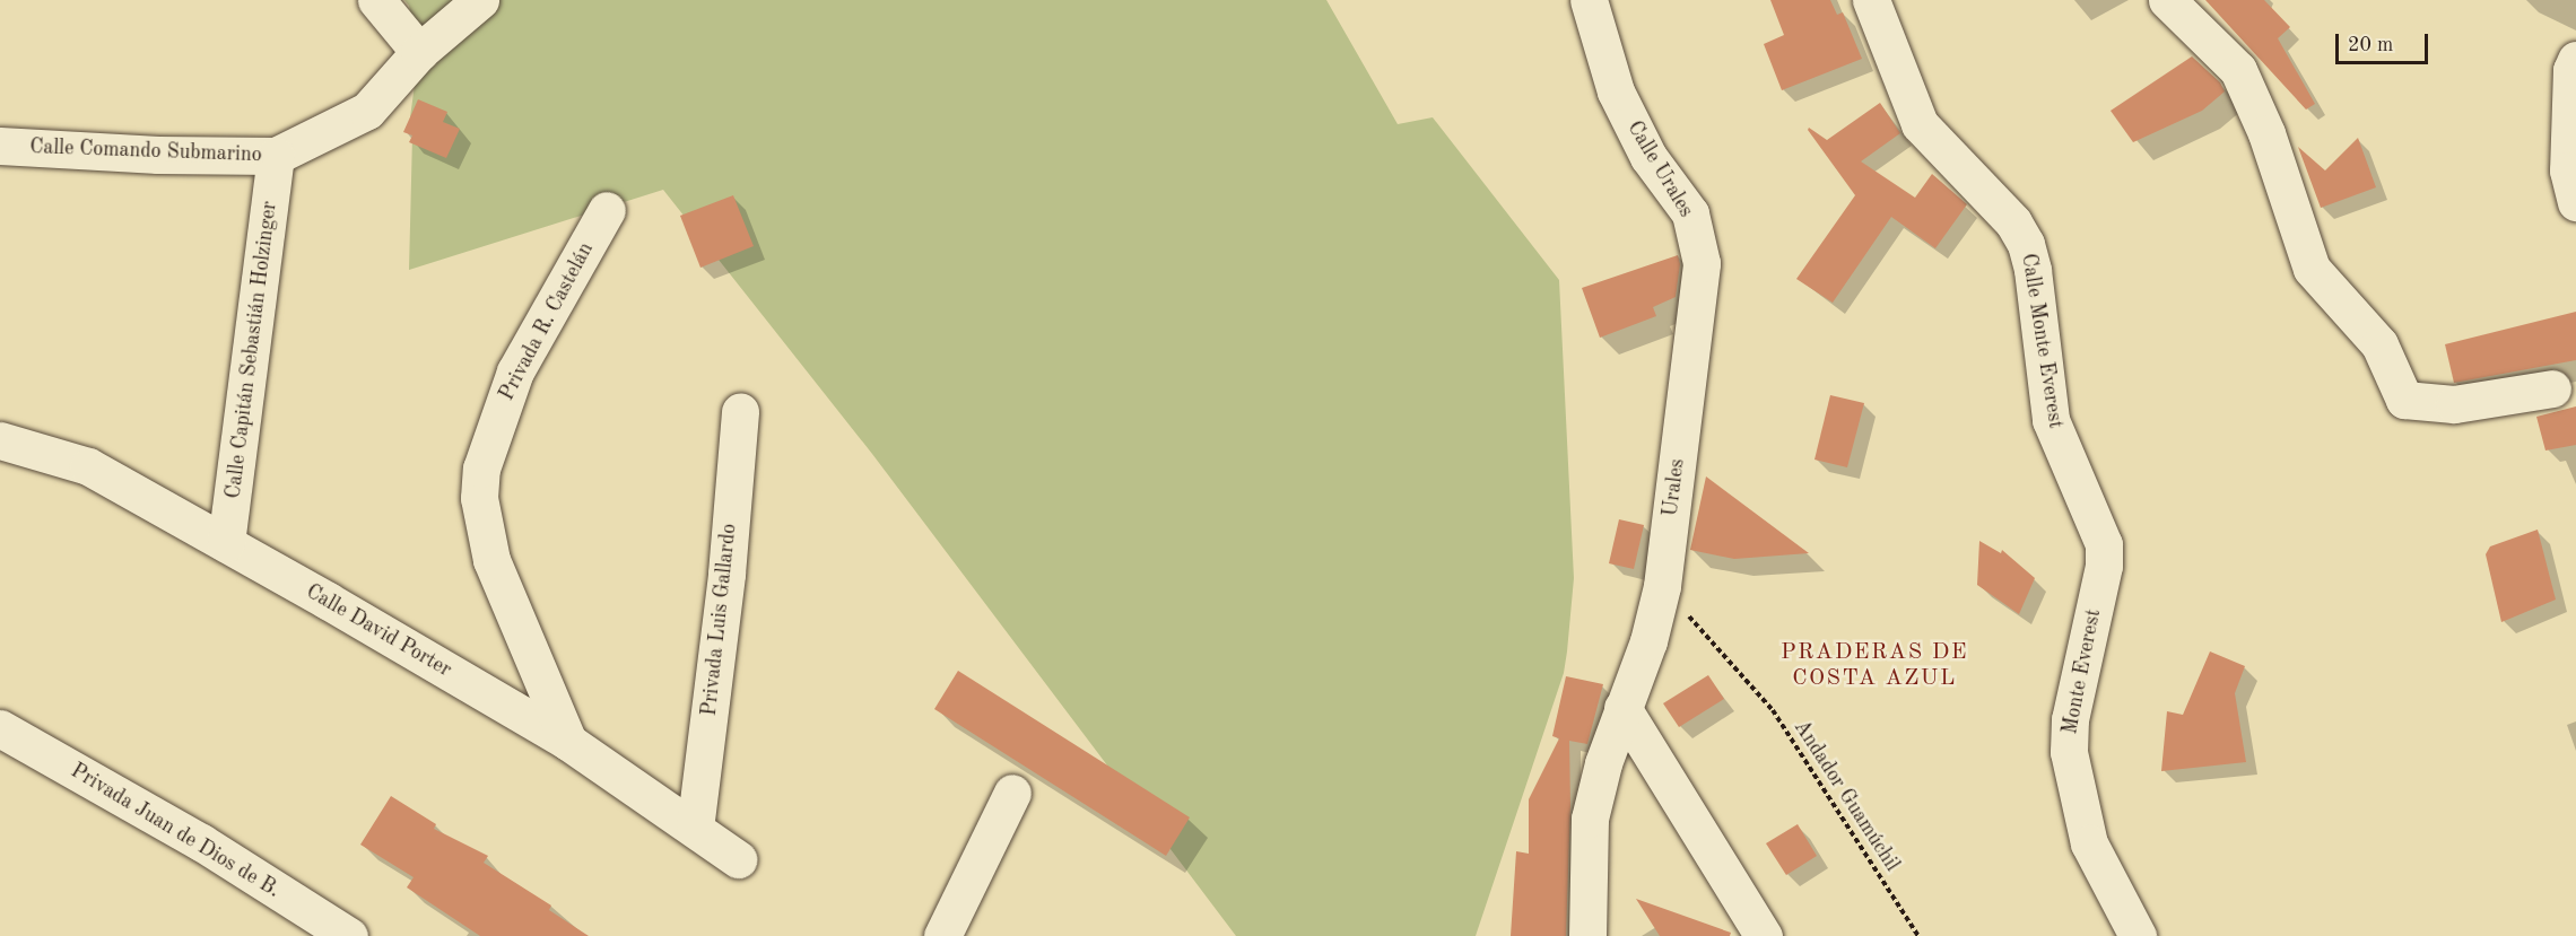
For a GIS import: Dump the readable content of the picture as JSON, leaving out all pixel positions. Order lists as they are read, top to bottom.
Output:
{
  "streets": {
    "street": [
      "Calle Comando Submarino",
      "Calle Urales",
      "Privada R. Castelán",
      "Calle Monte Everest",
      "Calle Capitán Sebastián Holzinger",
      "Urales",
      "Privada Luis Gallardo",
      "Calle David Porter",
      "Monte Everest",
      "Privada Juan de Dios de B."
    ],
    "path": ["Andador Guamúchil"]
  },
  "crossings": [
    ["Calle Comando Submarino", "Calle Capitán Sebastián Holzinger"],
    ["Calle Urales", "Urales"],
    ["Privada R. Castelán", "Calle David Porter"],
    ["Calle Monte Everest", "Monte Everest"],
    ["Calle Capitán Sebastián Holzinger", "Calle David Porter"],
    ["Urales", "Andador Guamúchil"],
    ["Privada Luis Gallardo", "Calle David Porter"]
  ],
  "districts": ["PRADERAS DE COSTA AZUL"],
  "scale_bar": "20 m"
}
